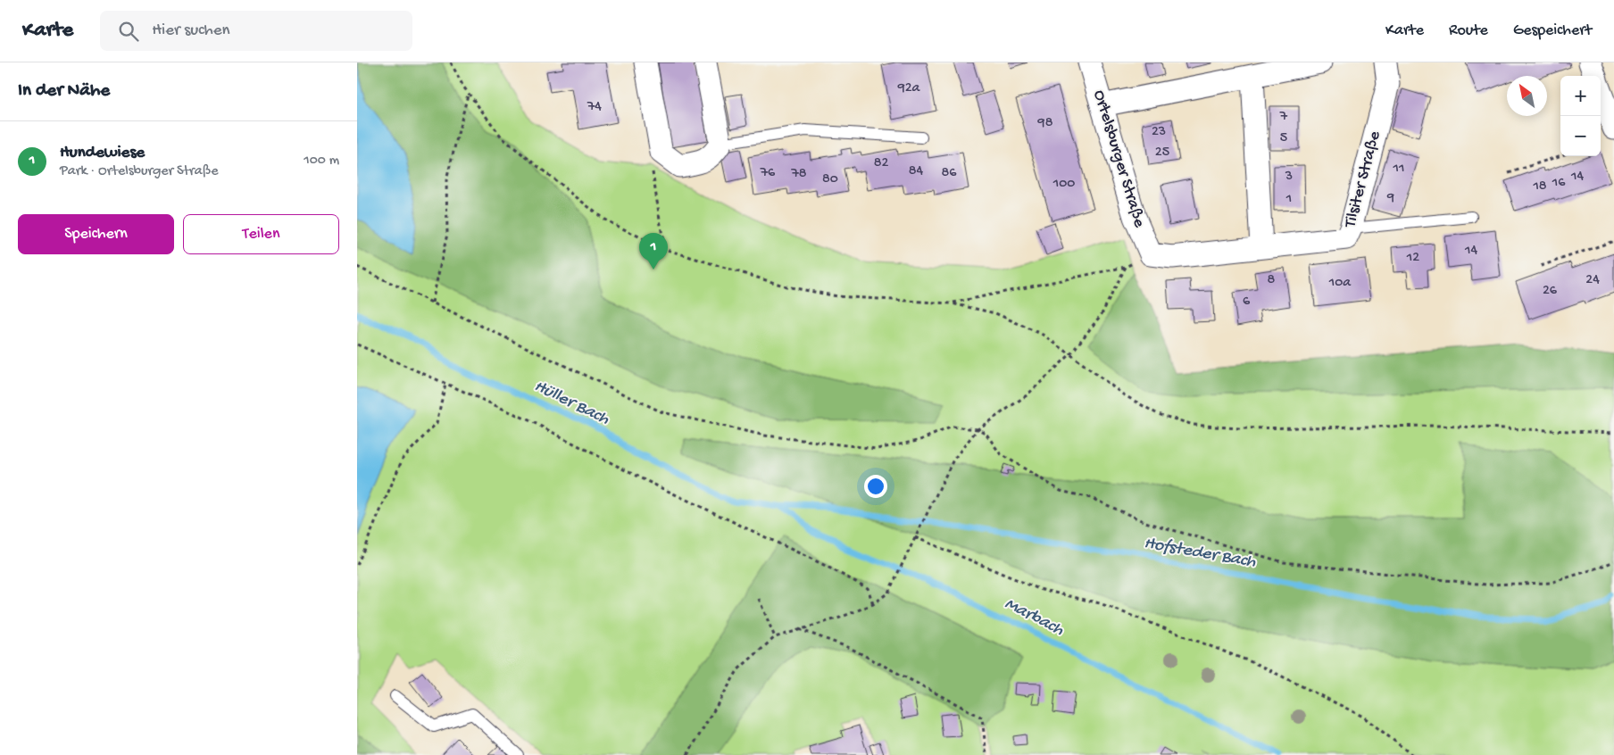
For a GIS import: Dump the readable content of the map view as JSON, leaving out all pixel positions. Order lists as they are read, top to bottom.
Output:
{
  "streets": {
    "street": ["Ortelsburger Straße", "Tilsiter Straße"]
  },
  "crossings": [
    ["Ortelsburger Straße", "Tilsiter Straße"]
  ],
  "water": ["Hüller Bach", "Hofsteder Bach", "Marbach"],
  "house_numbers": [
    "92a",
    "74",
    "7",
    "98",
    "23",
    "5",
    "25",
    "82",
    "11",
    "84",
    "76",
    "86",
    "78",
    "3",
    "14",
    "80",
    "16",
    "100",
    "18",
    "9",
    "1",
    "14",
    "12",
    "8",
    "24",
    "10a",
    "26",
    "6"
  ],
  "north": "top left",
  "page": {
    "header": "Karte",
    "search": "Hier suchen",
    "nav": ["Karte", "Route", "Gespeichert"],
    "heading": "In der Nähe",
    "map_buttons": ["+", "−"],
    "list": [
      {
        "mark": "1",
        "name": "Hundewiese",
        "note": "Park · Ortelsburger Straße",
        "value": "100 m"
      }
    ],
    "buttons": ["Speichern", "Teilen"],
    "pins": "1"
  }
}
